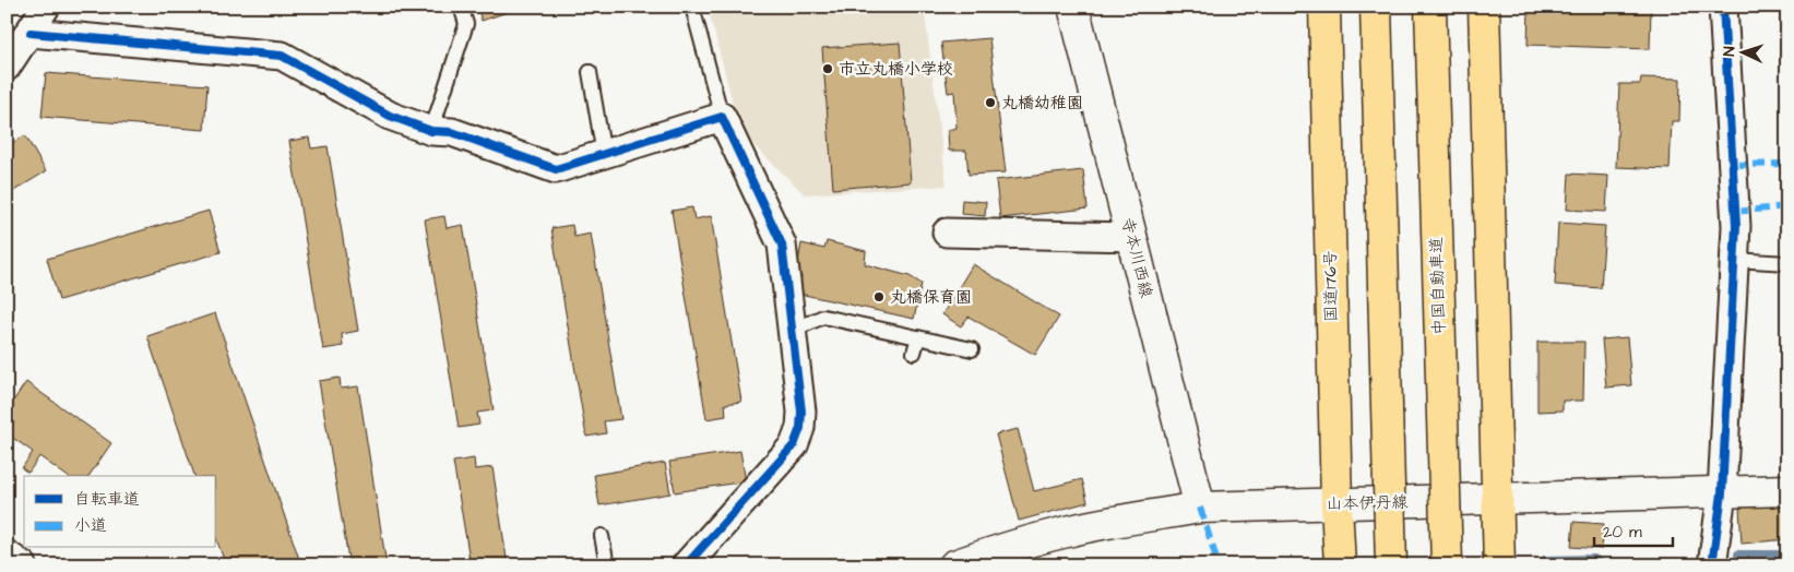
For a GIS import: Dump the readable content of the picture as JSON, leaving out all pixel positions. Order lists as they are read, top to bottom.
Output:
{
  "streets": {
    "highway": ["国道176号", "中国自動車道"],
    "main road": ["寺本川西線", "山本伊丹線"]
  },
  "crossings": [
    ["寺本川西線", "山本伊丹線"],
    ["国道176号", "山本伊丹線"]
  ],
  "places": ["市立丸橋小学校", "丸橋幼稚園", "丸橋保育園"],
  "legend": ["自転車道", "小道"],
  "scale_bar": "20 m",
  "north": "left"
}
